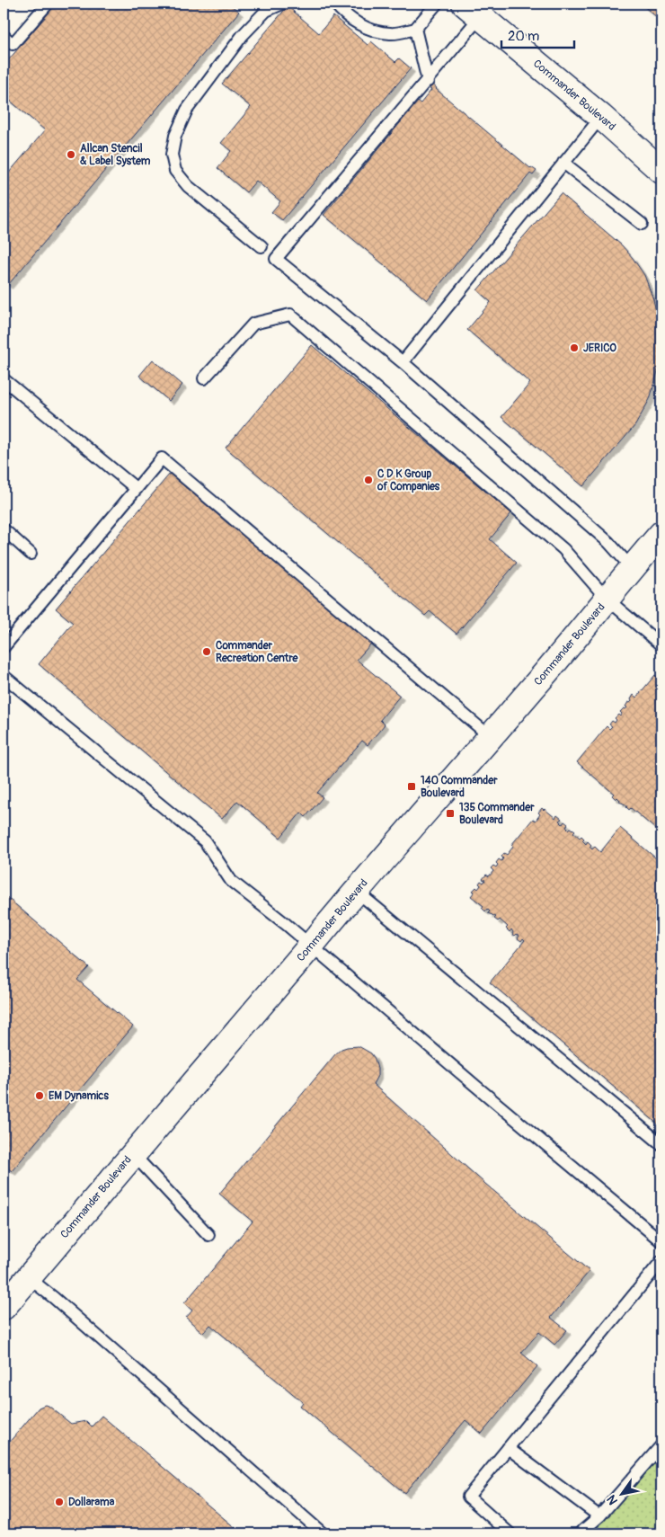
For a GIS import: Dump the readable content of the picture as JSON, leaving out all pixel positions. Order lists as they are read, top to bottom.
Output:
{
  "streets": {
    "street": ["Commander Boulevard"]
  },
  "places": {
    "other": [
      "Allcan Stencil & Label System",
      "JERICO",
      "C D K Group of Companies",
      "Commander Recreation Centre",
      "EM Dynamics",
      "Dollarama"
    ],
    "transit": ["140 Commander Boulevard", "135 Commander Boulevard"]
  },
  "scale_bar": "20 m",
  "north": "bottom left"
}
